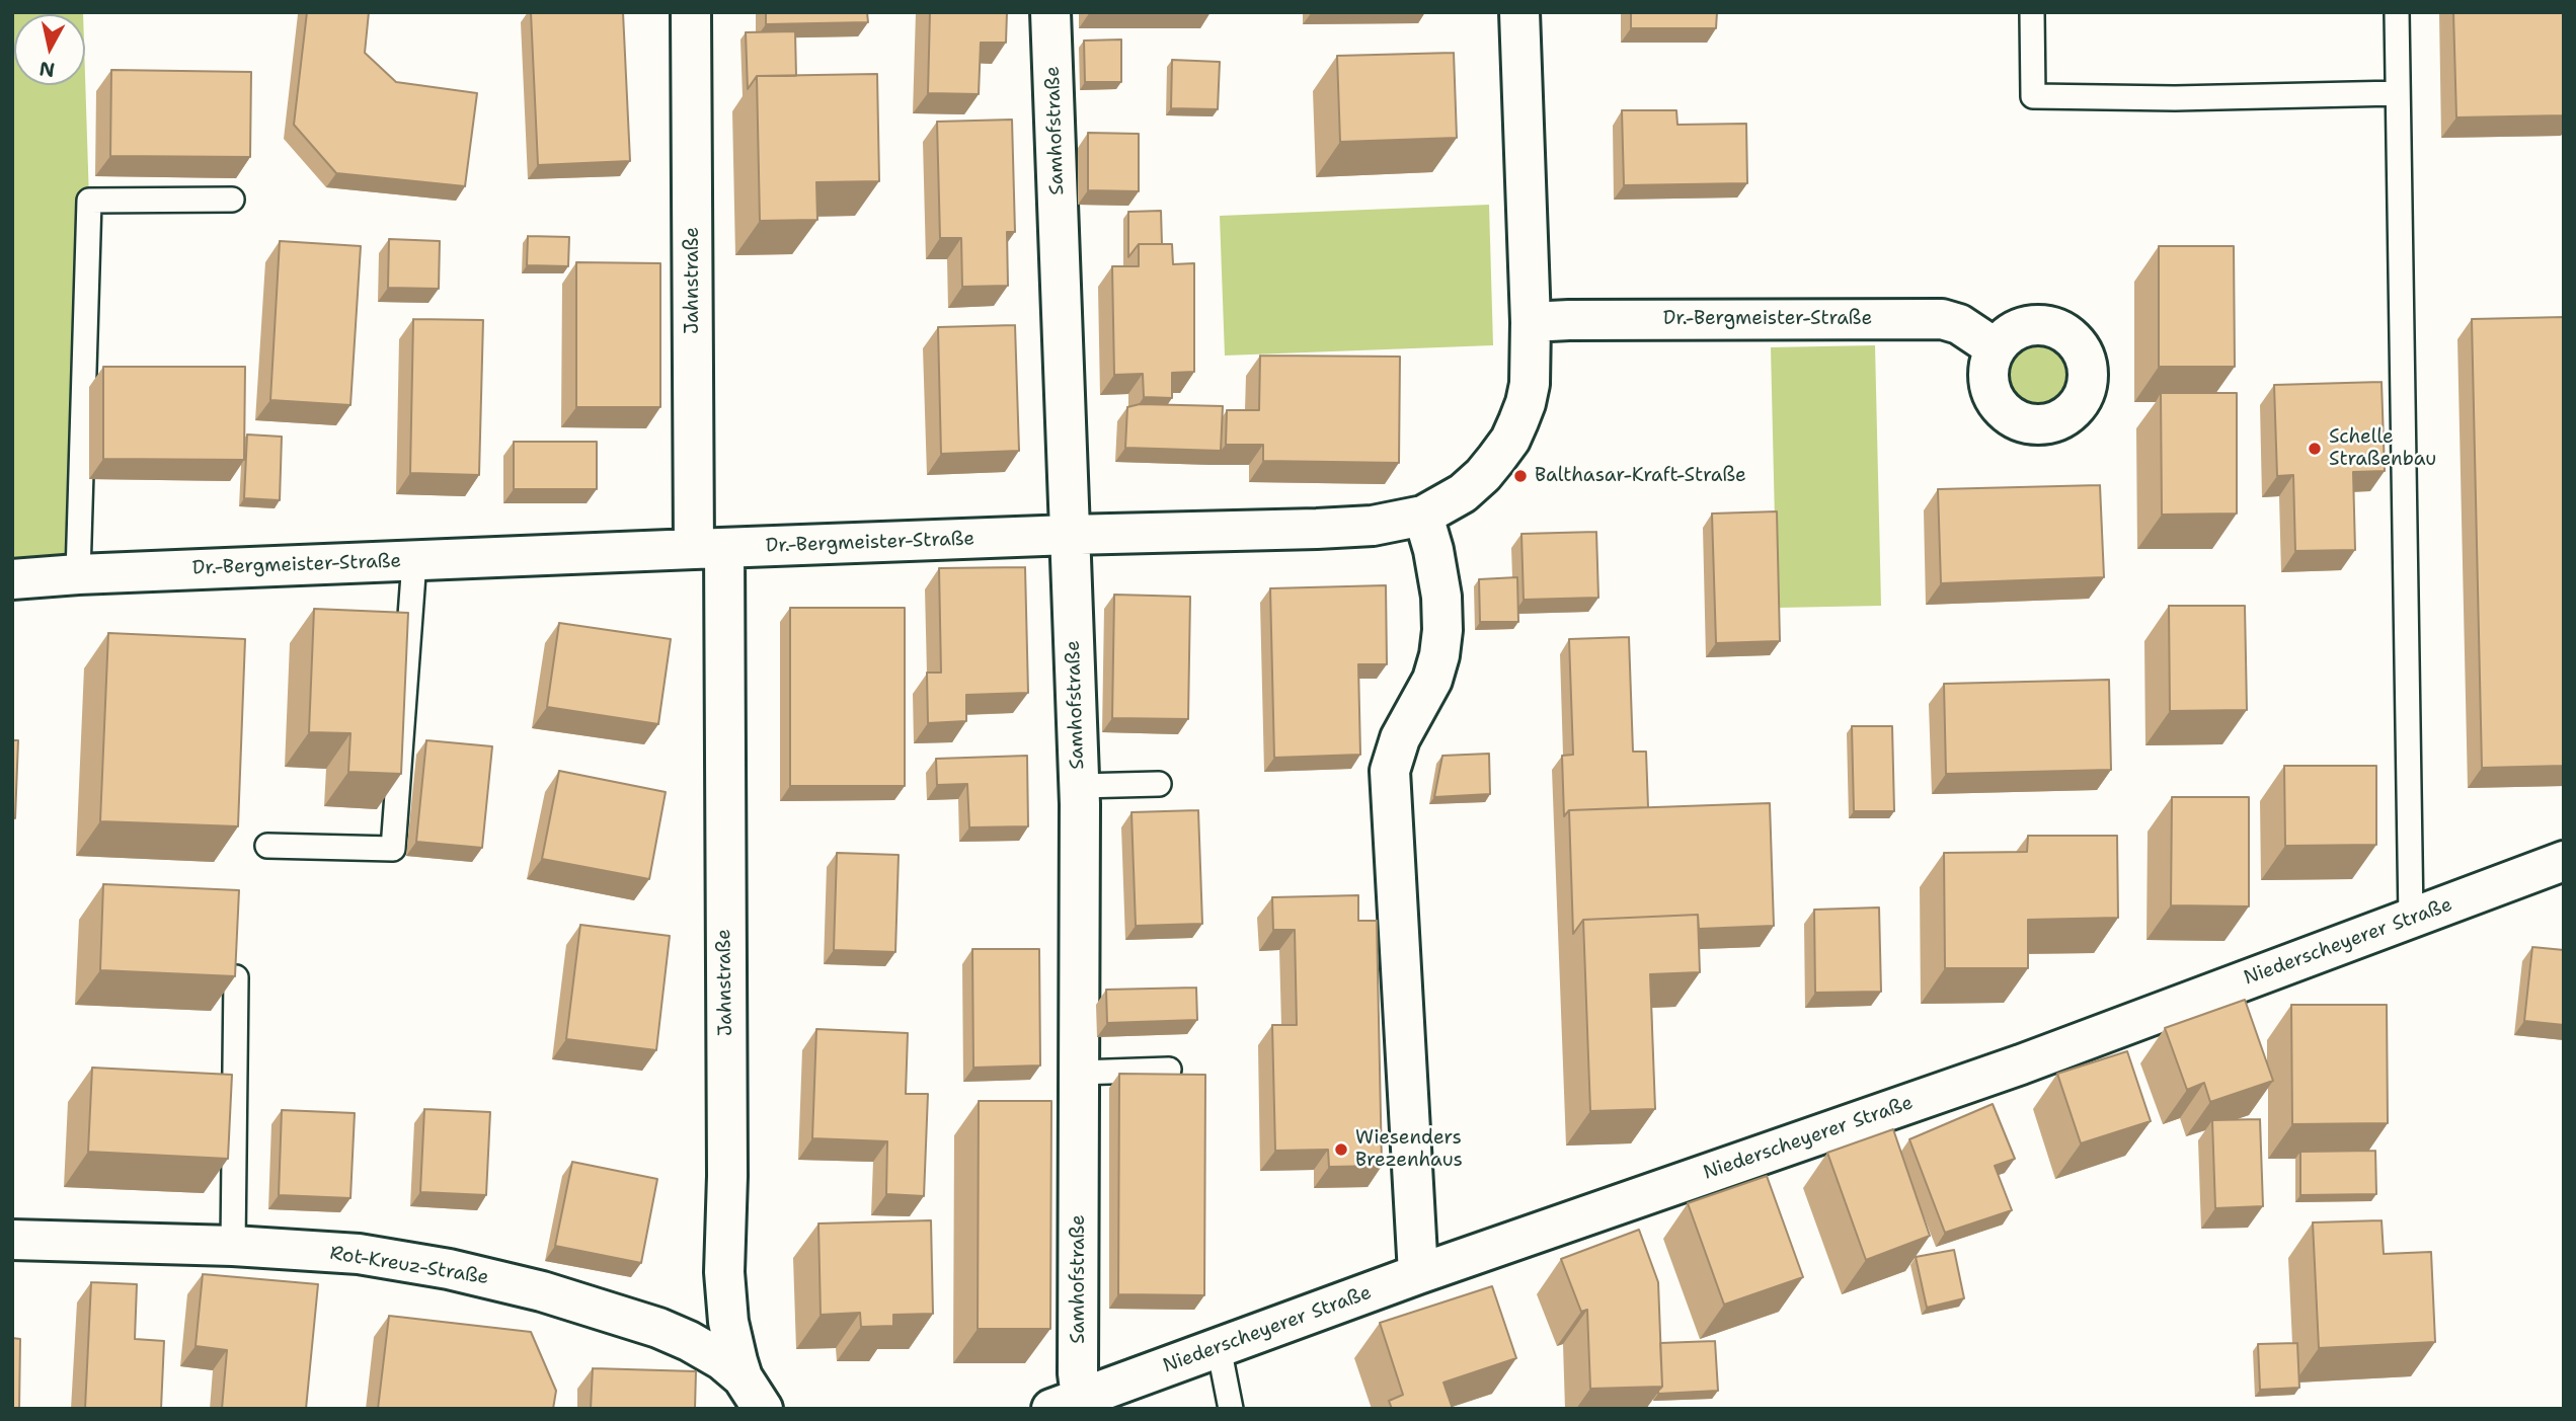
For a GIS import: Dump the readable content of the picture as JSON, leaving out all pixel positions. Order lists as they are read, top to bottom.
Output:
{
  "streets": {
    "street": [
      "Samhofstraße",
      "Jahnstraße",
      "Dr.-Bergmeister-Straße",
      "Niederscheyerer Straße",
      "Rot-Kreuz-Straße"
    ]
  },
  "crossings": [
    ["Samhofstraße", "Dr.-Bergmeister-Straße"],
    ["Samhofstraße", "Niederscheyerer Straße"],
    ["Jahnstraße", "Dr.-Bergmeister-Straße"],
    ["Jahnstraße", "Rot-Kreuz-Straße"]
  ],
  "places": ["Schelle Straßenbau", "Balthasar-Kraft-Straße", "Wiesenders Brezenhaus"],
  "north": "bottom"
}
